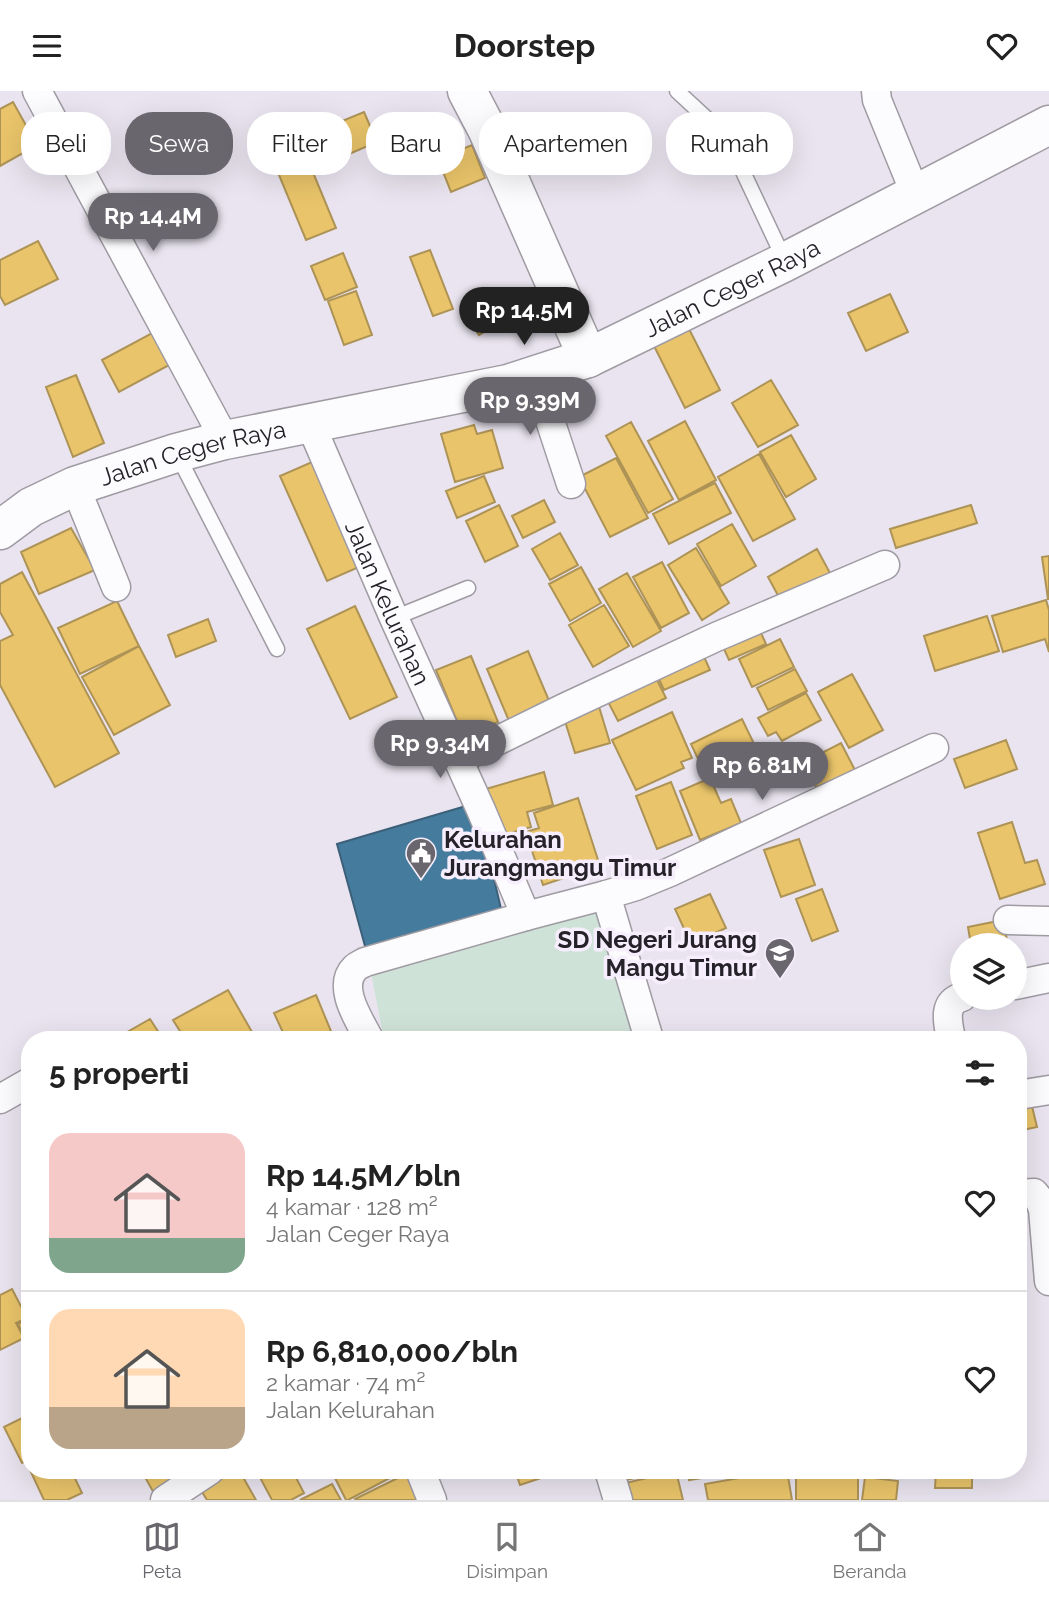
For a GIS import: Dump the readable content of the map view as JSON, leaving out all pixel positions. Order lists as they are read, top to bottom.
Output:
{
  "streets": {
    "main road": ["Jalan Ceger Raya"],
    "street": ["Jalan Kelurahan"]
  },
  "crossings": [
    ["Jalan Ceger Raya", "Jalan Kelurahan"]
  ],
  "places": {
    "public building": ["Kelurahan Jurangmangu Timur"],
    "school or university": ["SD Negeri Jurang Mangu Timur"]
  },
  "page": {
    "header": "Doorstep",
    "chip": [
      "Beli",
      "Sewa",
      "Filter",
      "Baru",
      "Apartemen",
      "Rumah"
    ],
    "price": [
      "Rp 14.4M",
      "Rp 14.5M",
      "Rp 9.39M",
      "Rp 9.34M",
      "Rp 6.81M"
    ],
    "heading": "5 properti",
    "list": [
      {
        "name": "Rp 14.5M/bln",
        "note": "4 kamar · 128 m² · Jalan Ceger Raya"
      },
      {
        "name": "Rp 6,810,000/bln",
        "note": "2 kamar · 74 m² · Jalan Kelurahan"
      }
    ],
    "tabs": ["Peta", "Disimpan", "Beranda"]
  }
}
